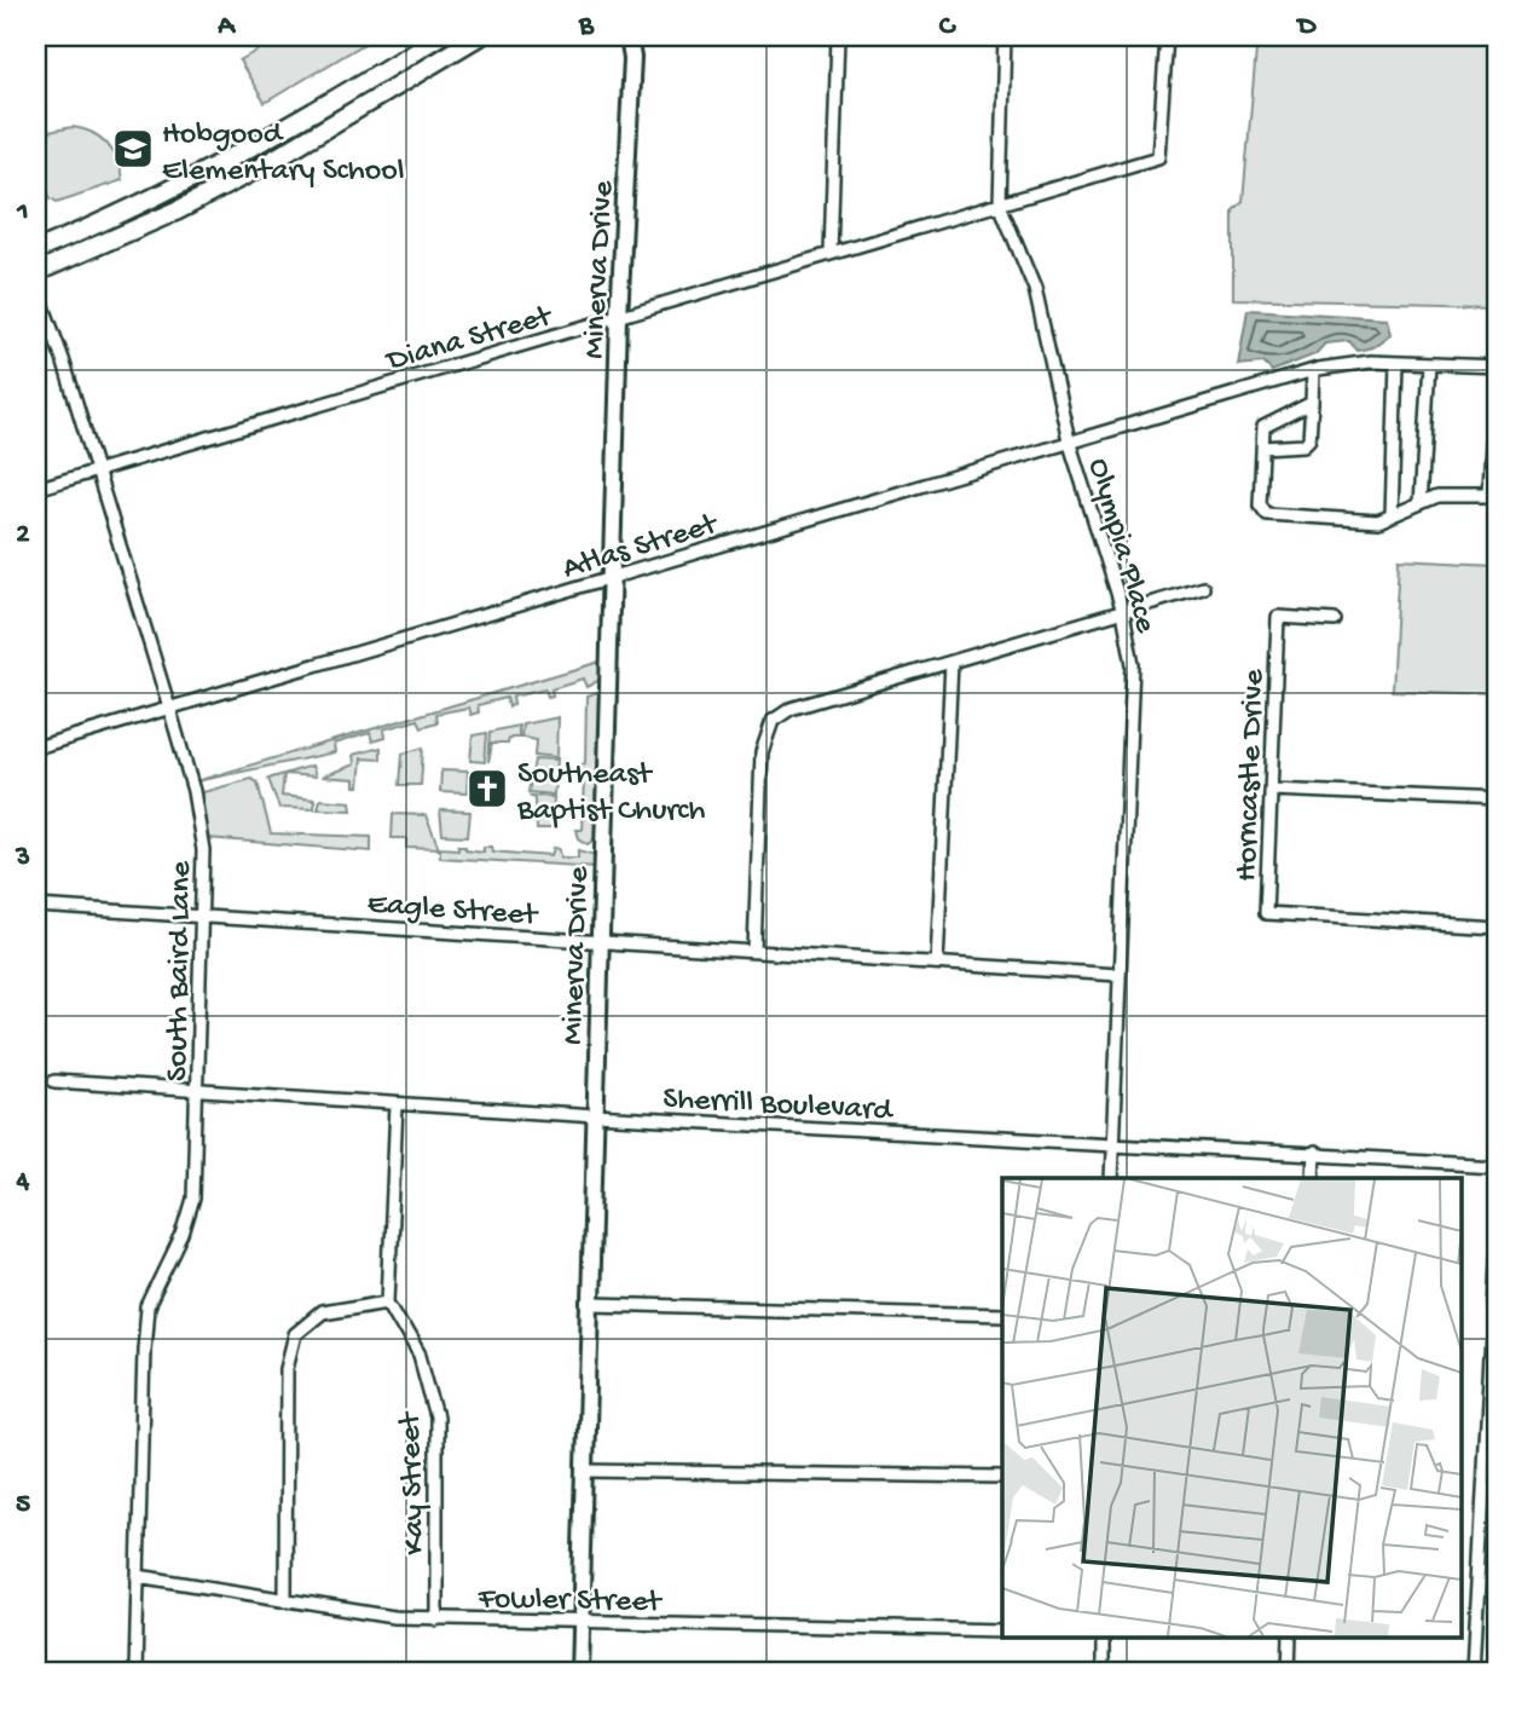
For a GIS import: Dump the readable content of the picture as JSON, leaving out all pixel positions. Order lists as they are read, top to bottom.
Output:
{
  "streets": {
    "street": [
      "Minerva Drive",
      "Diana Street",
      "Atlas Street",
      "Olympia Place",
      "Horncastle Drive",
      "Eagle Street",
      "South Baird Lane",
      "Sherrill Boulevard",
      "Kay Street",
      "Fowler Street"
    ]
  },
  "crossings": [
    ["Minerva Drive", "Diana Street"],
    ["Minerva Drive", "Atlas Street"],
    ["Minerva Drive", "Eagle Street"],
    ["Minerva Drive", "Sherrill Boulevard"],
    ["Minerva Drive", "Fowler Street"],
    ["Diana Street", "Olympia Place"],
    ["Diana Street", "South Baird Lane"],
    ["Atlas Street", "Olympia Place"],
    ["Atlas Street", "South Baird Lane"],
    ["Olympia Place", "Eagle Street"],
    ["Olympia Place", "Sherrill Boulevard"],
    ["Eagle Street", "South Baird Lane"],
    ["South Baird Lane", "Sherrill Boulevard"],
    ["South Baird Lane", "Fowler Street"],
    ["Kay Street", "Fowler Street"]
  ],
  "places": {
    "school or university": ["Hobgood Elementary School"],
    "church": ["Southeast Baptist Church"]
  },
  "grid": {
    "columns": [
      "A",
      "B",
      "C",
      "D"
    ],
    "rows": [
      "1",
      "2",
      "3",
      "4",
      "5"
    ]
  }
}
